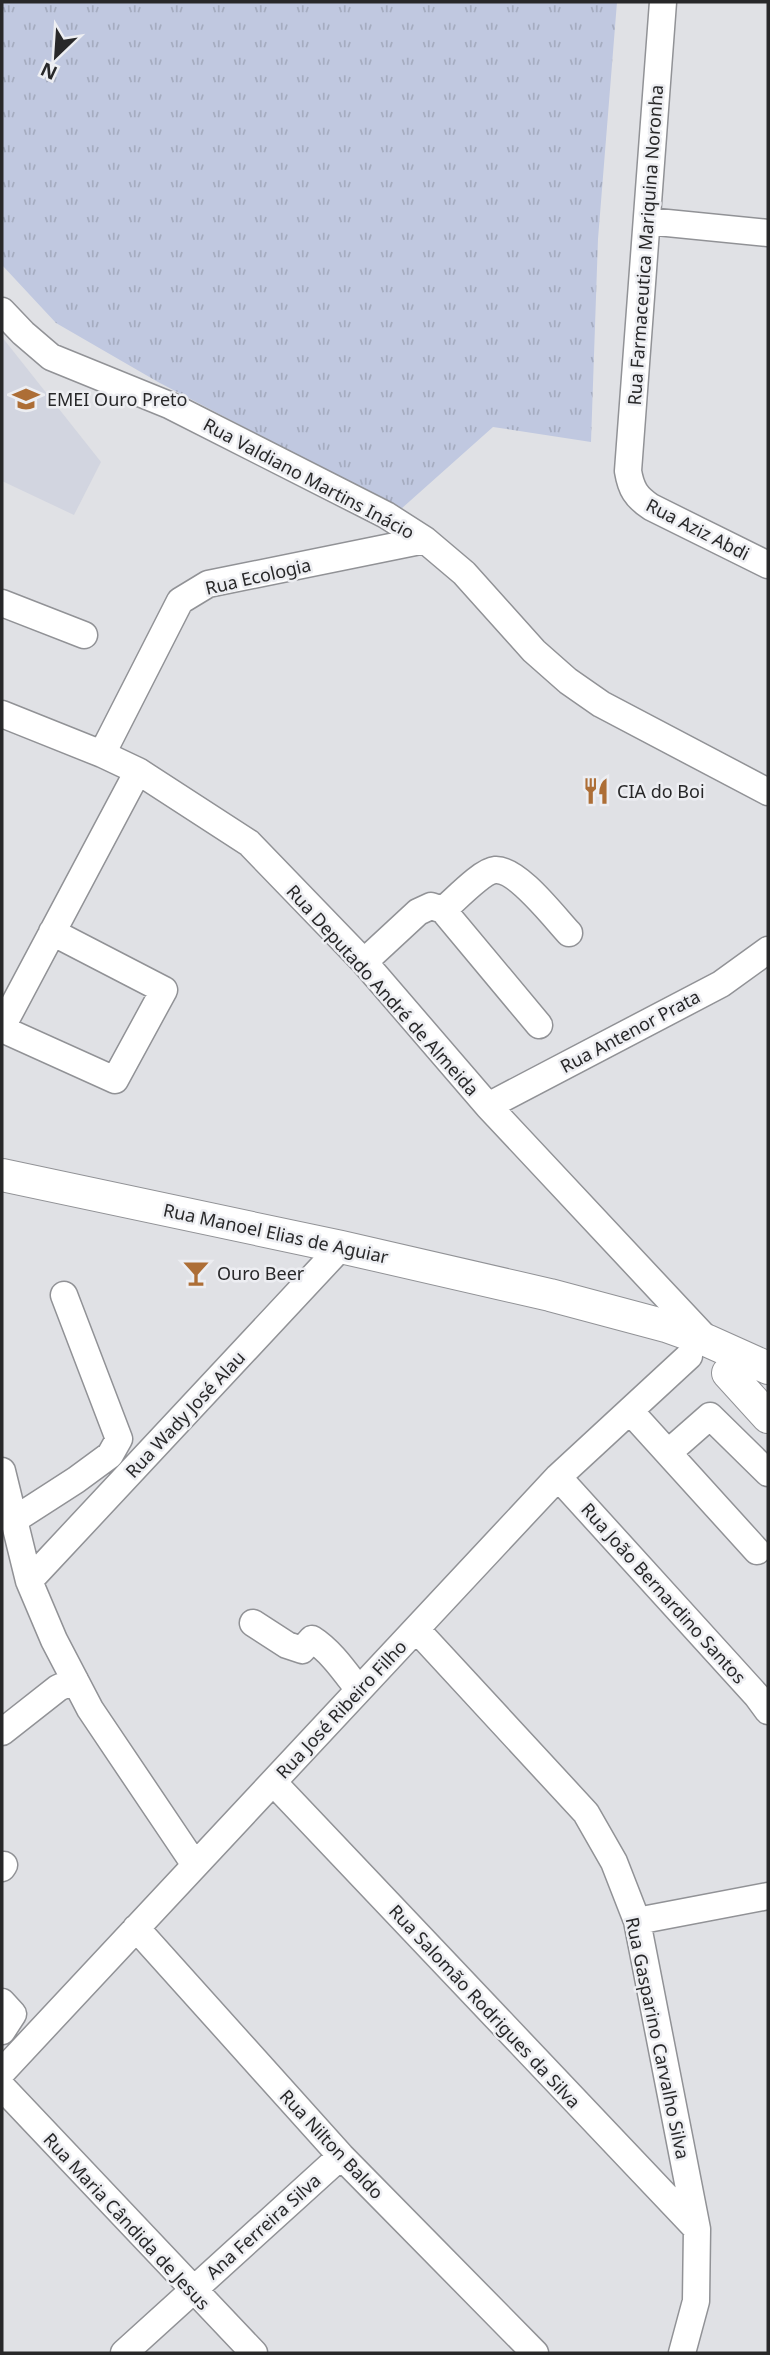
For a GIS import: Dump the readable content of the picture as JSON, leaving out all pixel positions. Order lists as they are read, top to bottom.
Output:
{
  "streets": {
    "main road": ["Rua Manoel Elias de Aguiar"],
    "street": [
      "Rua Farmaceutica Mariquina Noronha",
      "Rua Valdiano Martins Inácio",
      "Rua Aziz Abdi",
      "Rua Ecologia",
      "Rua Deputado André de Almeida",
      "Rua Antenor Prata",
      "Rua Wady José Alau",
      "Rua João Bernardino Santos",
      "Rua José Ribeiro Filho",
      "Rua Salomão Rodrigues da Silva",
      "Rua Gasparino Carvalho Silva",
      "Rua Nilton Baldo",
      "Rua Maria Cândida de Jesus",
      "Ana Ferreira Silva"
    ]
  },
  "crossings": [
    ["Rua Farmaceutica Mariquina Noronha", "Rua Aziz Abdi"],
    ["Rua Valdiano Martins Inácio", "Rua Ecologia"],
    ["Rua Ecologia", "Rua Deputado André de Almeida"],
    ["Rua Deputado André de Almeida", "Rua Antenor Prata"],
    ["Rua Deputado André de Almeida", "Rua Manoel Elias de Aguiar"],
    ["Rua Deputado André de Almeida", "Rua José Ribeiro Filho"],
    ["Rua Manoel Elias de Aguiar", "Rua Wady José Alau"],
    ["Rua Manoel Elias de Aguiar", "Rua José Ribeiro Filho"],
    ["Rua João Bernardino Santos", "Rua José Ribeiro Filho"],
    ["Rua José Ribeiro Filho", "Rua Salomão Rodrigues da Silva"],
    ["Rua José Ribeiro Filho", "Rua Gasparino Carvalho Silva"],
    ["Rua José Ribeiro Filho", "Rua Nilton Baldo"],
    ["Rua Salomão Rodrigues da Silva", "Rua Gasparino Carvalho Silva"],
    ["Rua Nilton Baldo", "Ana Ferreira Silva"],
    ["Rua Maria Cândida de Jesus", "Ana Ferreira Silva"]
  ],
  "places": {
    "school or university": ["EMEI Ouro Preto"],
    "restaurant": ["CIA do Boi"],
    "bar": ["Ouro Beer"]
  },
  "north": "bottom left"
}
